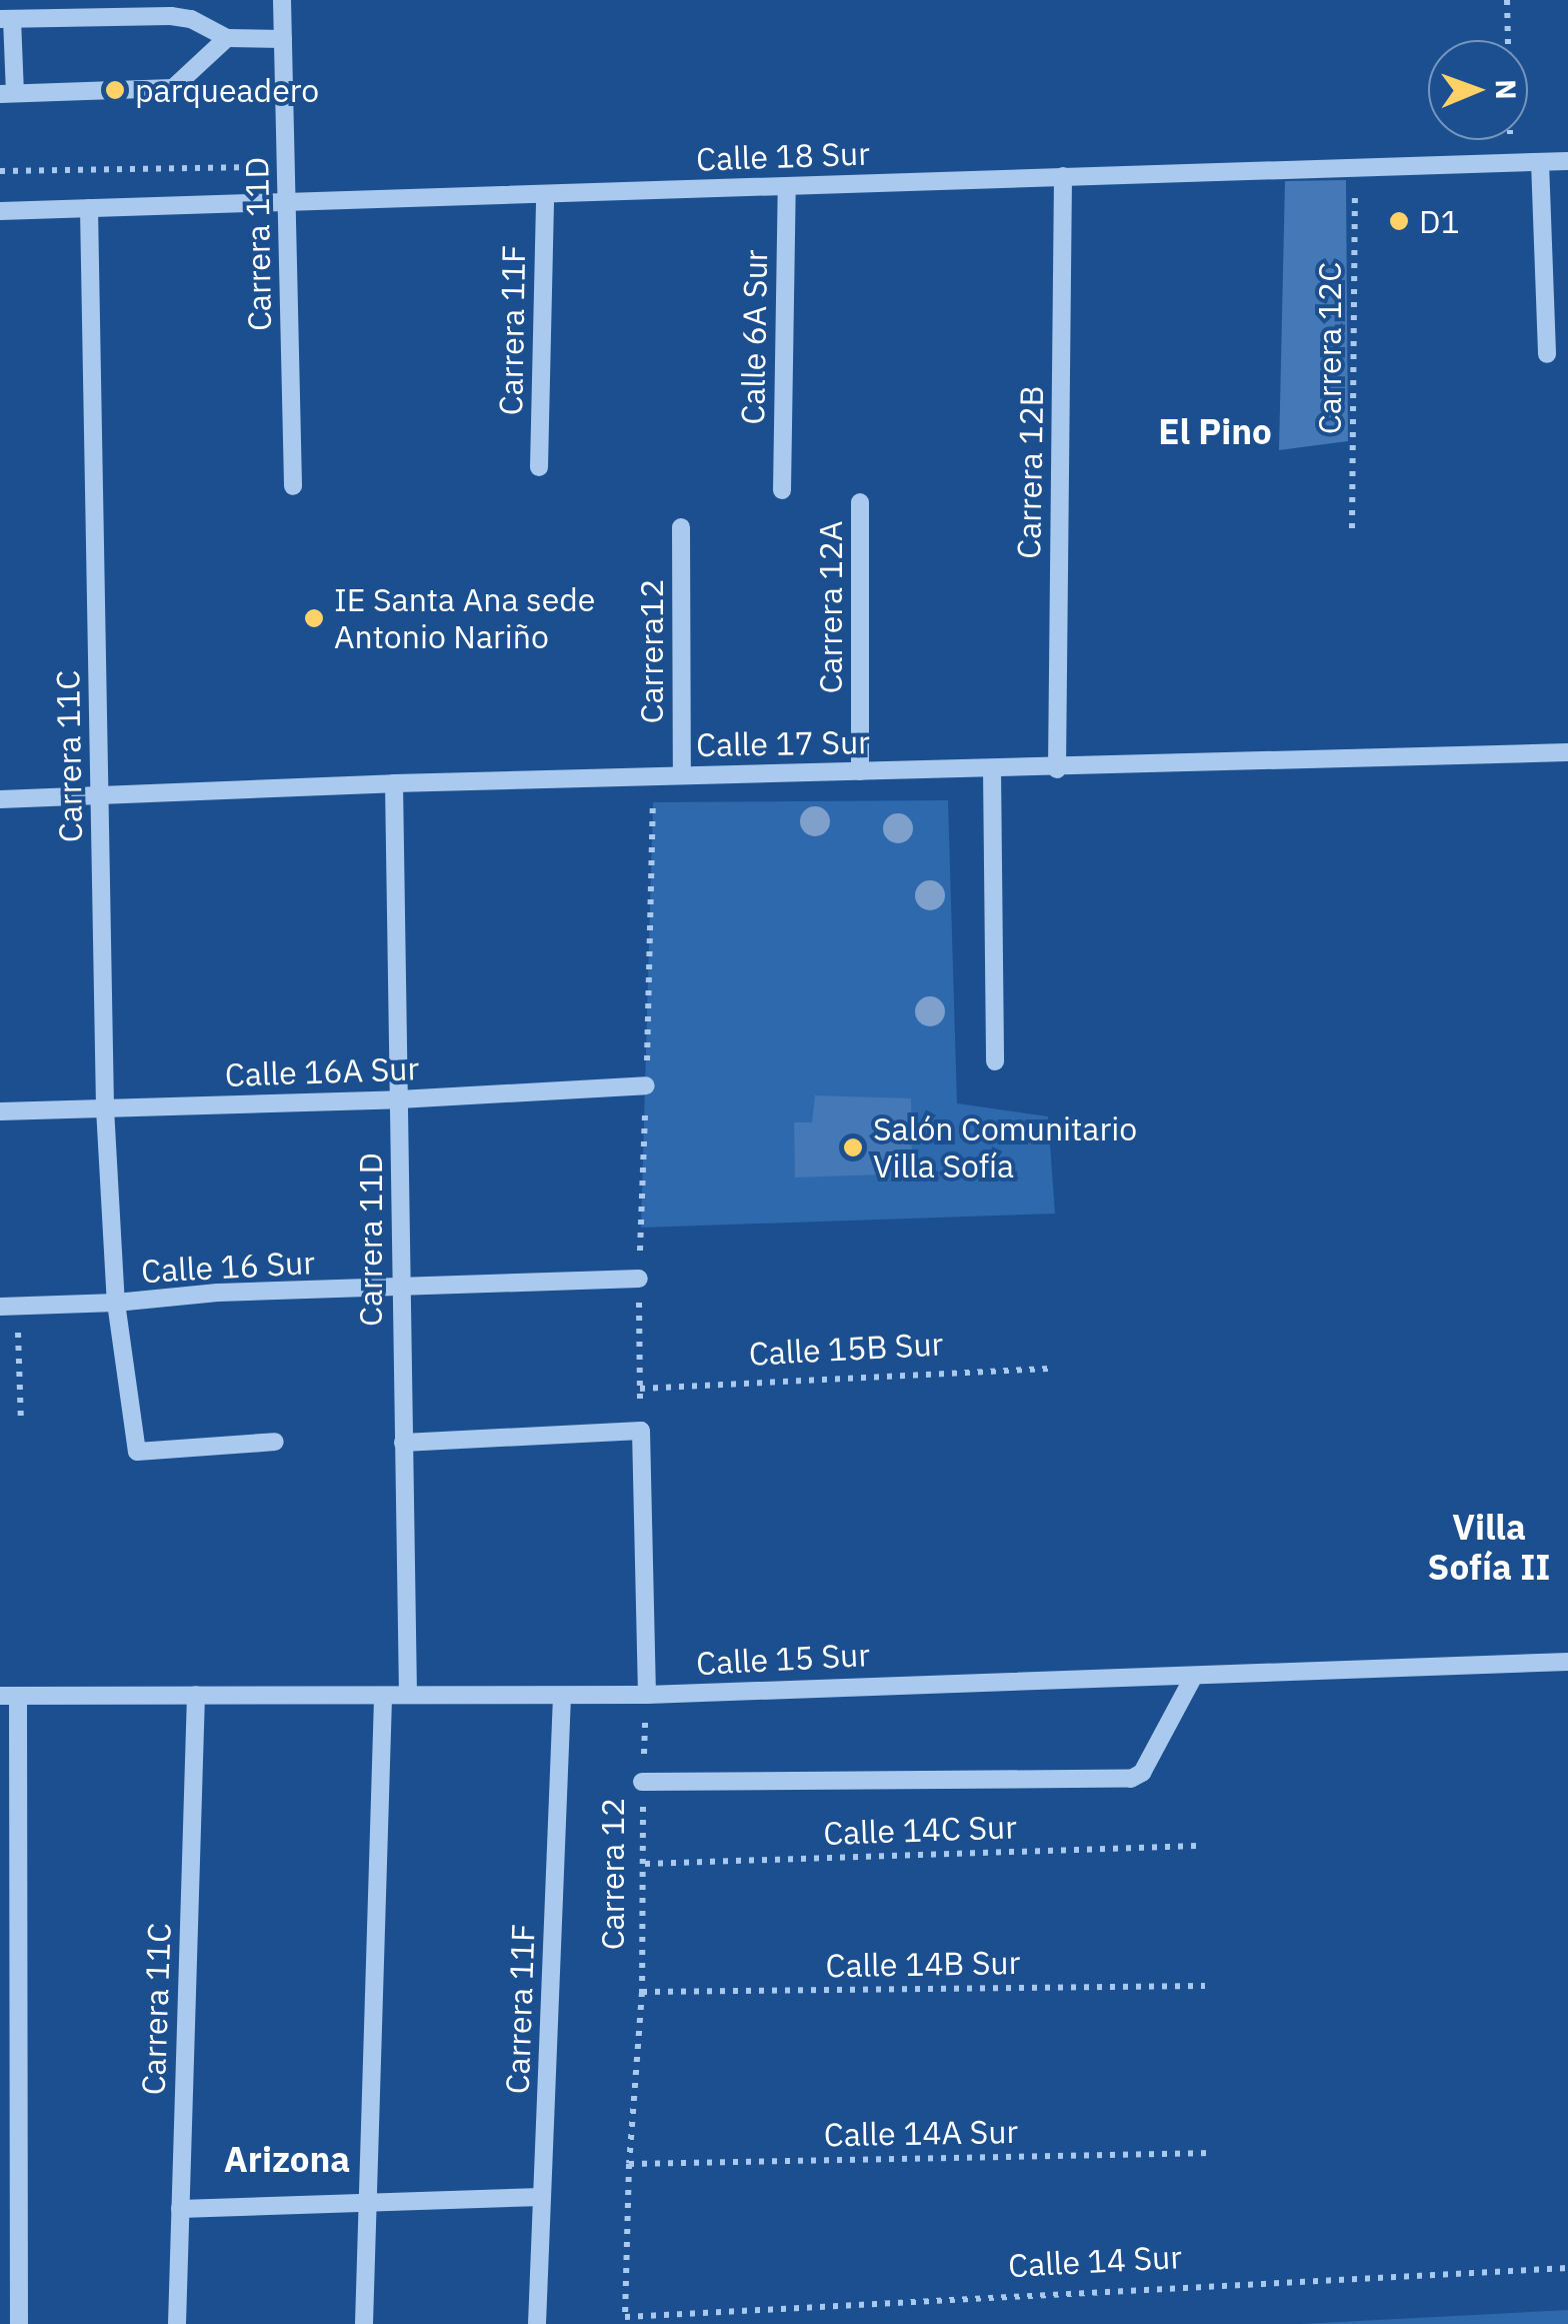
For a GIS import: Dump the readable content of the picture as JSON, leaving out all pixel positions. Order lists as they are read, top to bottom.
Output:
{
  "streets": {
    "street": [
      "Calle 18 Sur",
      "Carrera 11D",
      "Carrera 11F",
      "Calle 6A Sur",
      "Carrera 12B",
      "Carrera 12A",
      "Carrera12",
      "Calle 17 Sur",
      "Carrera 11C",
      "Calle 16A Sur",
      "Calle 16 Sur",
      "Calle 15 Sur"
    ],
    "path": [
      "Carrera 12C",
      "Calle 15B Sur",
      "Calle 14C Sur",
      "Carrera 12",
      "Calle 14B Sur",
      "Calle 14A Sur",
      "Calle 14 Sur"
    ]
  },
  "crossings": [
    ["Calle 18 Sur", "Carrera 11D"],
    ["Calle 18 Sur", "Carrera 11F"],
    ["Calle 18 Sur", "Calle 6A Sur"],
    ["Calle 18 Sur", "Carrera 12C"],
    ["Calle 18 Sur", "Carrera 12B"],
    ["Calle 18 Sur", "Carrera 11C"],
    ["Carrera 11D", "Calle 17 Sur"],
    ["Carrera 11D", "Calle 16A Sur"],
    ["Carrera 11D", "Calle 16 Sur"],
    ["Carrera 11D", "Calle 15 Sur"],
    ["Carrera 11F", "Calle 15 Sur"],
    ["Carrera 12B", "Calle 17 Sur"],
    ["Carrera 12A", "Calle 17 Sur"],
    ["Carrera12", "Calle 17 Sur"],
    ["Calle 17 Sur", "Carrera 11C"],
    ["Carrera 11C", "Calle 16A Sur"],
    ["Carrera 11C", "Calle 16 Sur"],
    ["Carrera 11C", "Calle 15 Sur"],
    ["Calle 15 Sur", "Carrera 12"],
    ["Calle 14C Sur", "Carrera 12"],
    ["Carrera 12", "Calle 14B Sur"],
    ["Carrera 12", "Calle 14A Sur"],
    ["Carrera 12", "Calle 14 Sur"]
  ],
  "districts": ["El Pino", "Villa Sofía II", "Arizona"],
  "places": [
    "parqueadero",
    "D1",
    "IE Santa Ana sede Antonio Nariño",
    "Salón Comunitario Villa Sofía"
  ],
  "north": "right"
}
